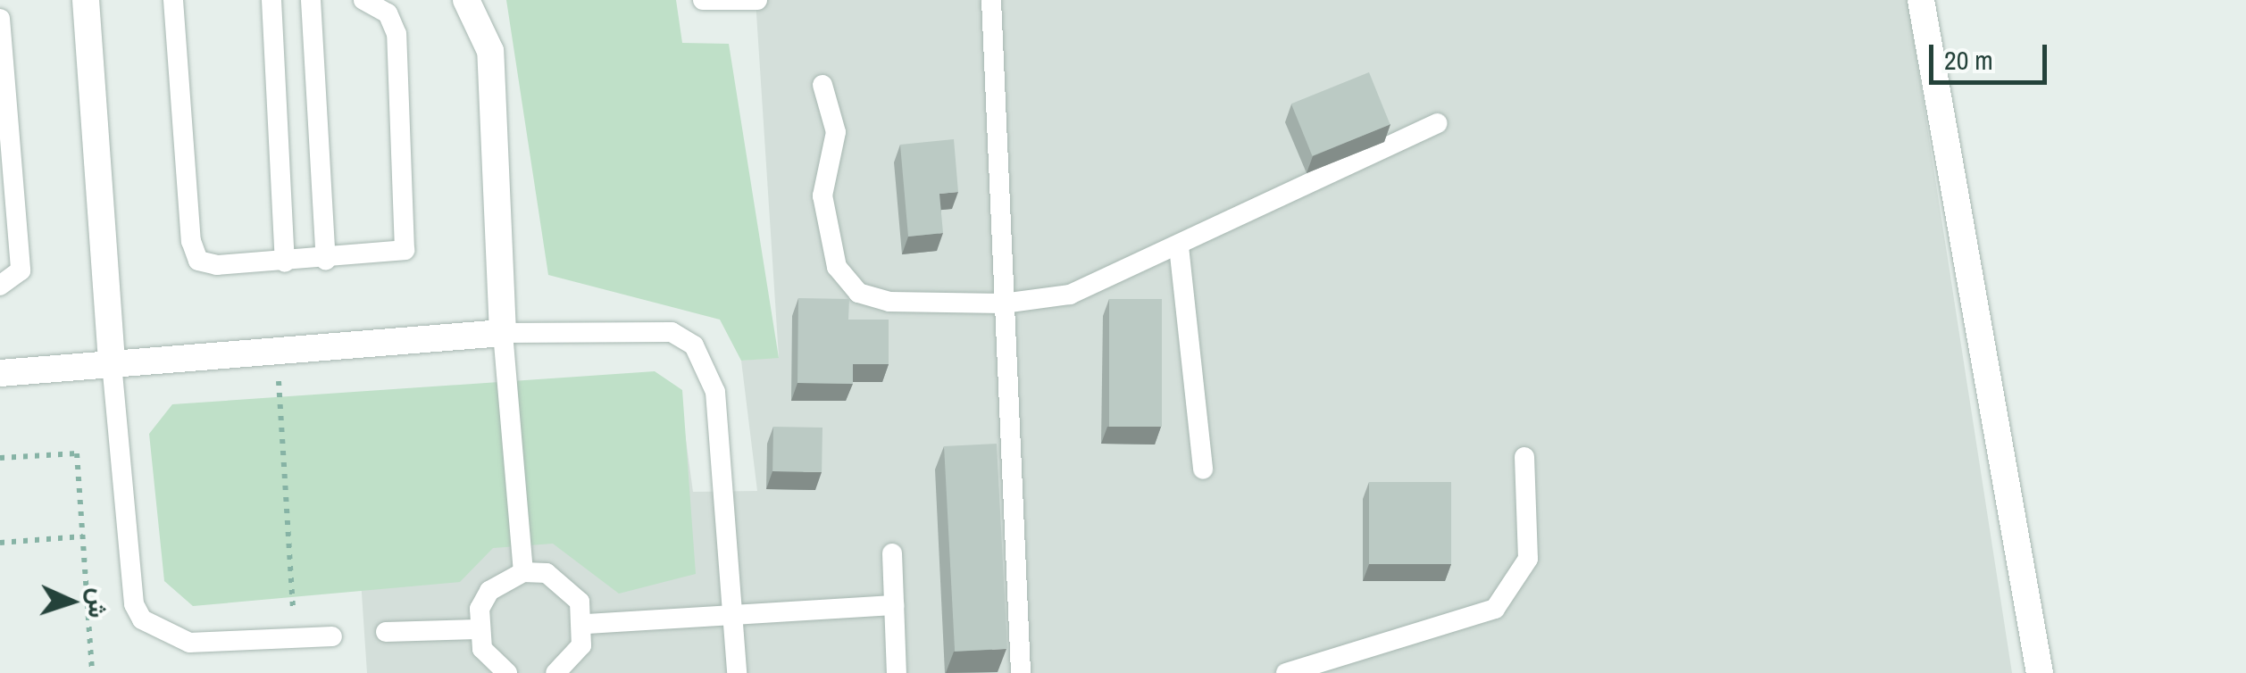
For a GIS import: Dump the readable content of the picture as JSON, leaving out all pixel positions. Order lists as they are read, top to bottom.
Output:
{
  "scale_bar": "20 m",
  "north": "right"
}
